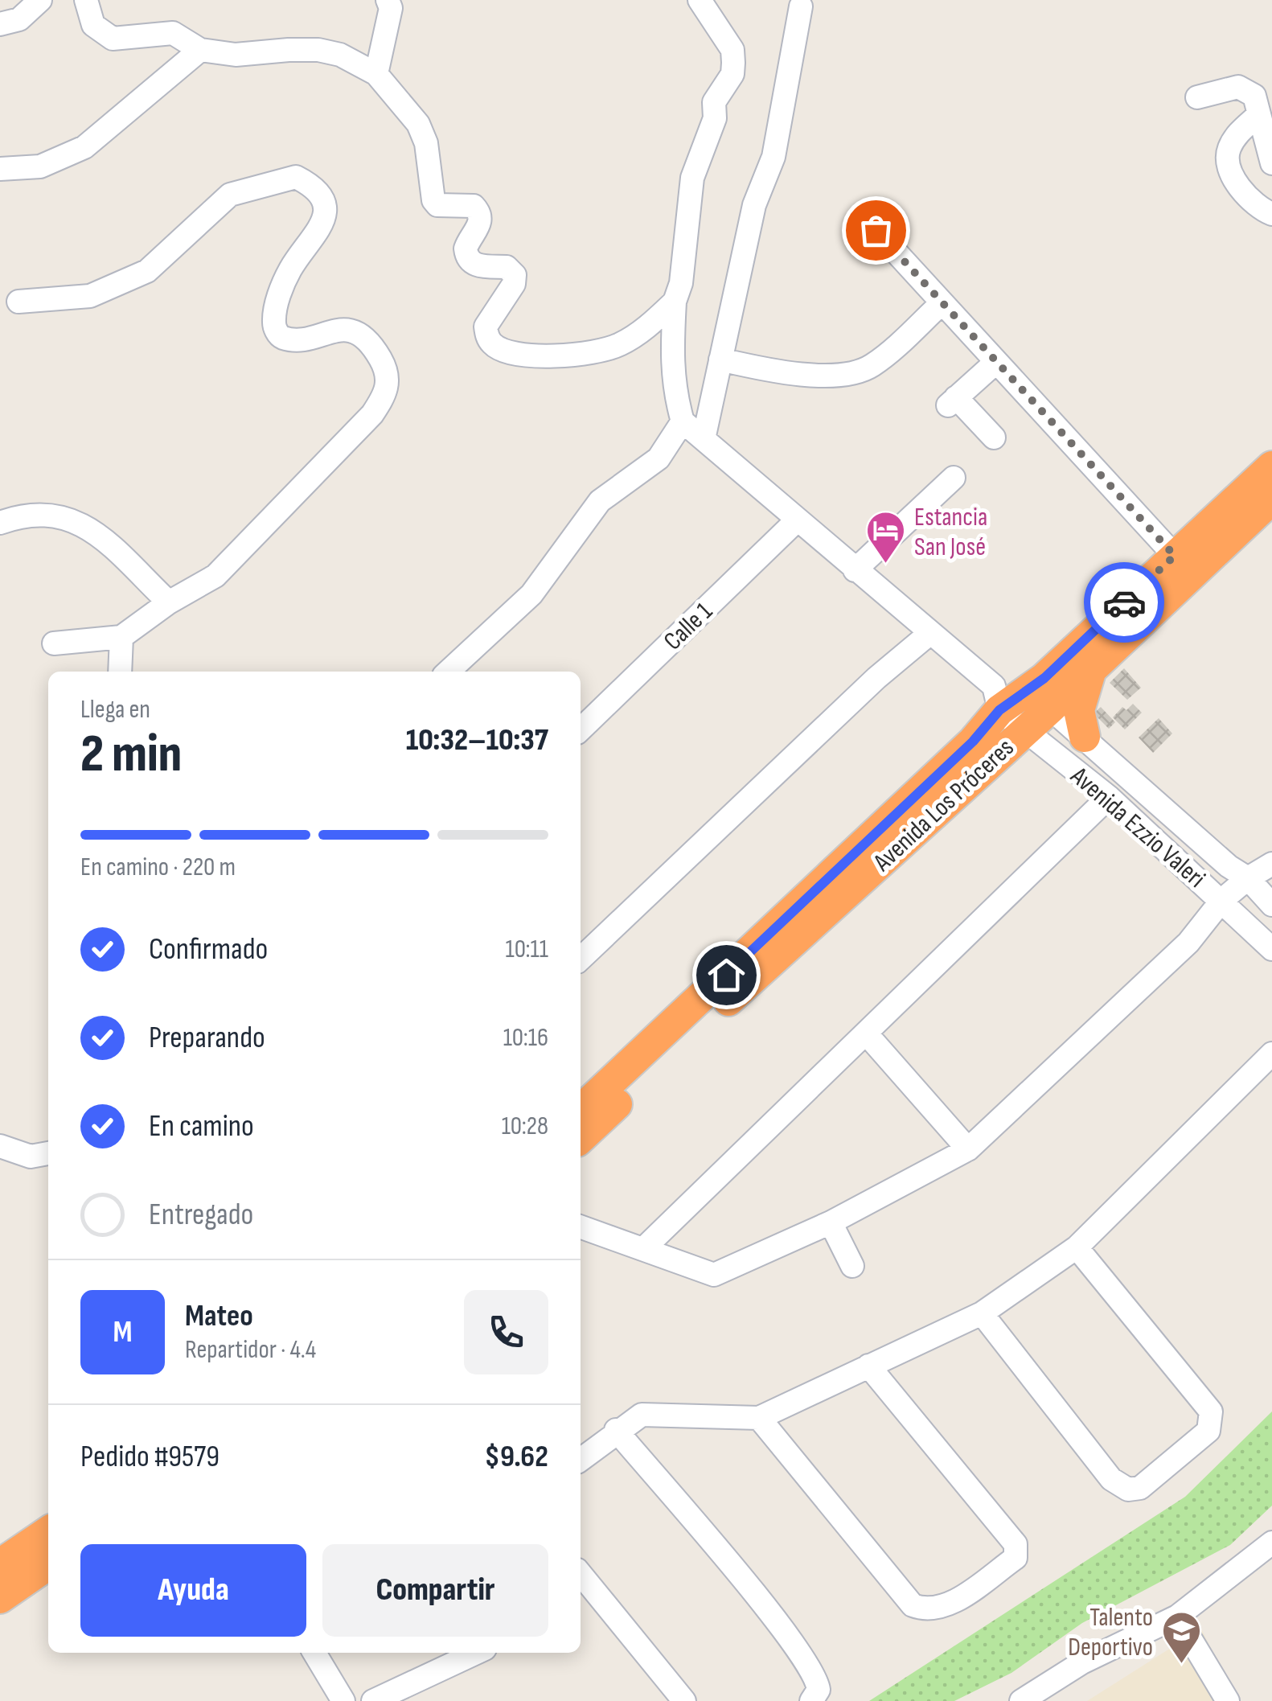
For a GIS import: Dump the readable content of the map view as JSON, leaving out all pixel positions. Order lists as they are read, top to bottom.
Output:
{
  "streets": {
    "highway": ["Avenida Los Próceres"],
    "street": ["Calle 1", "Avenida Ezzio Valeri"]
  },
  "crossings": [
    ["Calle 1", "Avenida Ezzio Valeri"],
    ["Avenida Los Próceres", "Avenida Ezzio Valeri"]
  ],
  "places": {
    "hotel": ["Estancia San José"],
    "school or university": ["Talento Deportivo"]
  },
  "page": {
    "heading": ["2 min", "Llega en", "10:32–10:37"],
    "panel": [
      "Mateo",
      "Repartidor · 4.4",
      "Pedido #9579",
      "$9.62"
    ],
    "bar": "En camino · 220 m",
    "list": [
      ["Confirmado", "10:11"],
      ["Preparando", "10:16"],
      ["En camino", "10:28"],
      "Entregado"
    ],
    "round": "M",
    "buttons": ["Ayuda", "Compartir"]
  }
}
